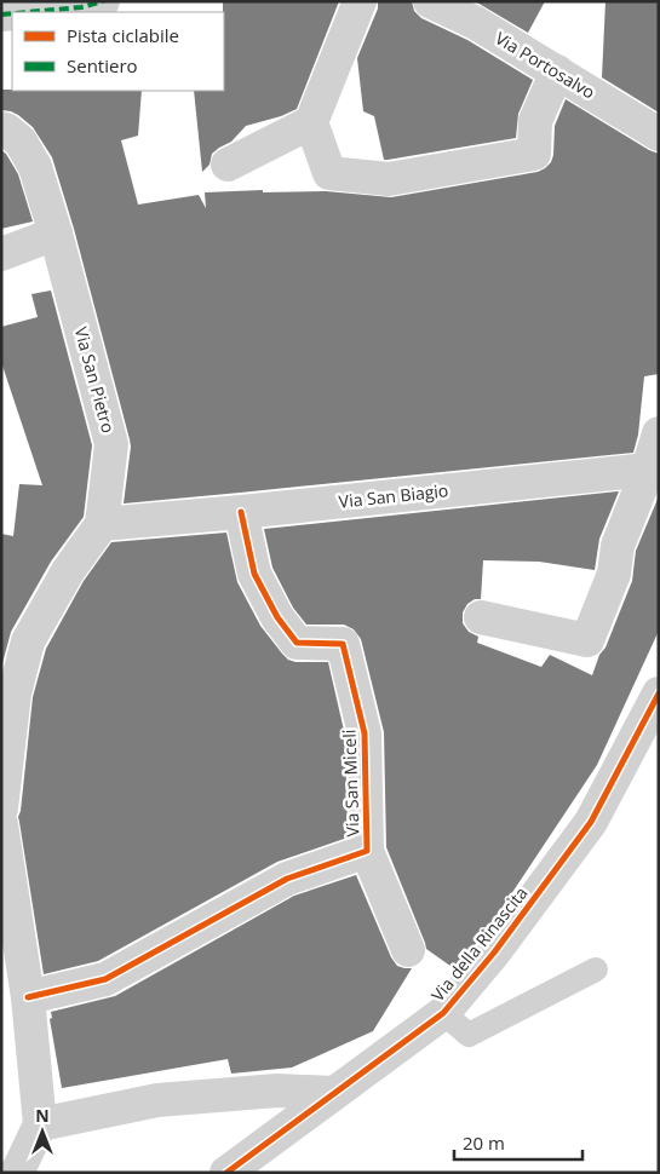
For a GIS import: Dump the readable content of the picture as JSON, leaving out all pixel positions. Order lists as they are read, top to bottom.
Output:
{
  "streets": {
    "street": [
      "Via Portosalvo",
      "Via San Pietro",
      "Via San Biagio",
      "Via San Miceli",
      "Via della Rinascita"
    ]
  },
  "crossings": [
    ["Via San Pietro", "Via San Biagio"],
    ["Via San Biagio", "Via San Miceli"]
  ],
  "legend": ["Pista ciclabile", "Sentiero"],
  "scale_bar": "20 m",
  "north": "top"
}
